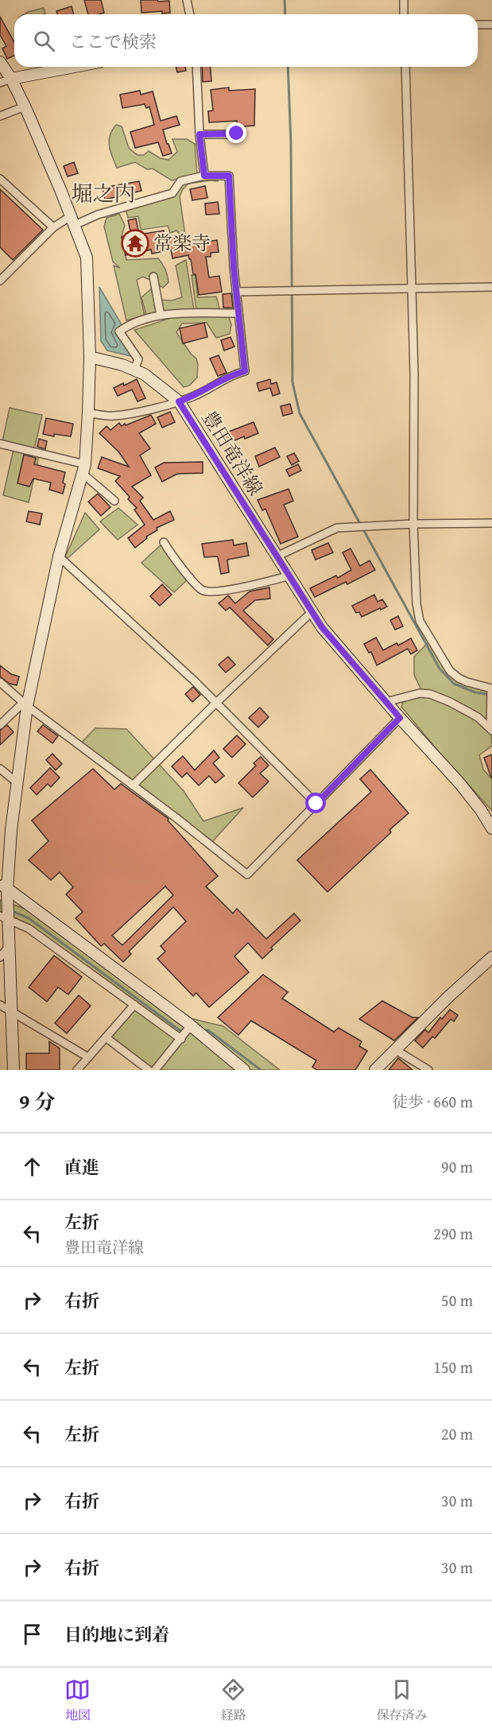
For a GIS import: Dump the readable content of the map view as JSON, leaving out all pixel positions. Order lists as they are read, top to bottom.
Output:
{
  "streets": {
    "street": ["豊田竜洋線"]
  },
  "districts": ["堀之内"],
  "places": {
    "temple": ["常楽寺"]
  },
  "page": {
    "search": "ここで検索",
    "heading": ["9 分", "徒歩 · 660 m"],
    "list": [
      ["直進", "90 m"],
      ["左折", "豊田竜洋線", "290 m"],
      ["右折", "50 m"],
      ["左折", "150 m"],
      ["左折", "20 m"],
      ["右折", "30 m"],
      ["右折", "30 m"],
      "目的地に到着"
    ],
    "nav": ["地図", "経路", "保存済み"]
  }
}
